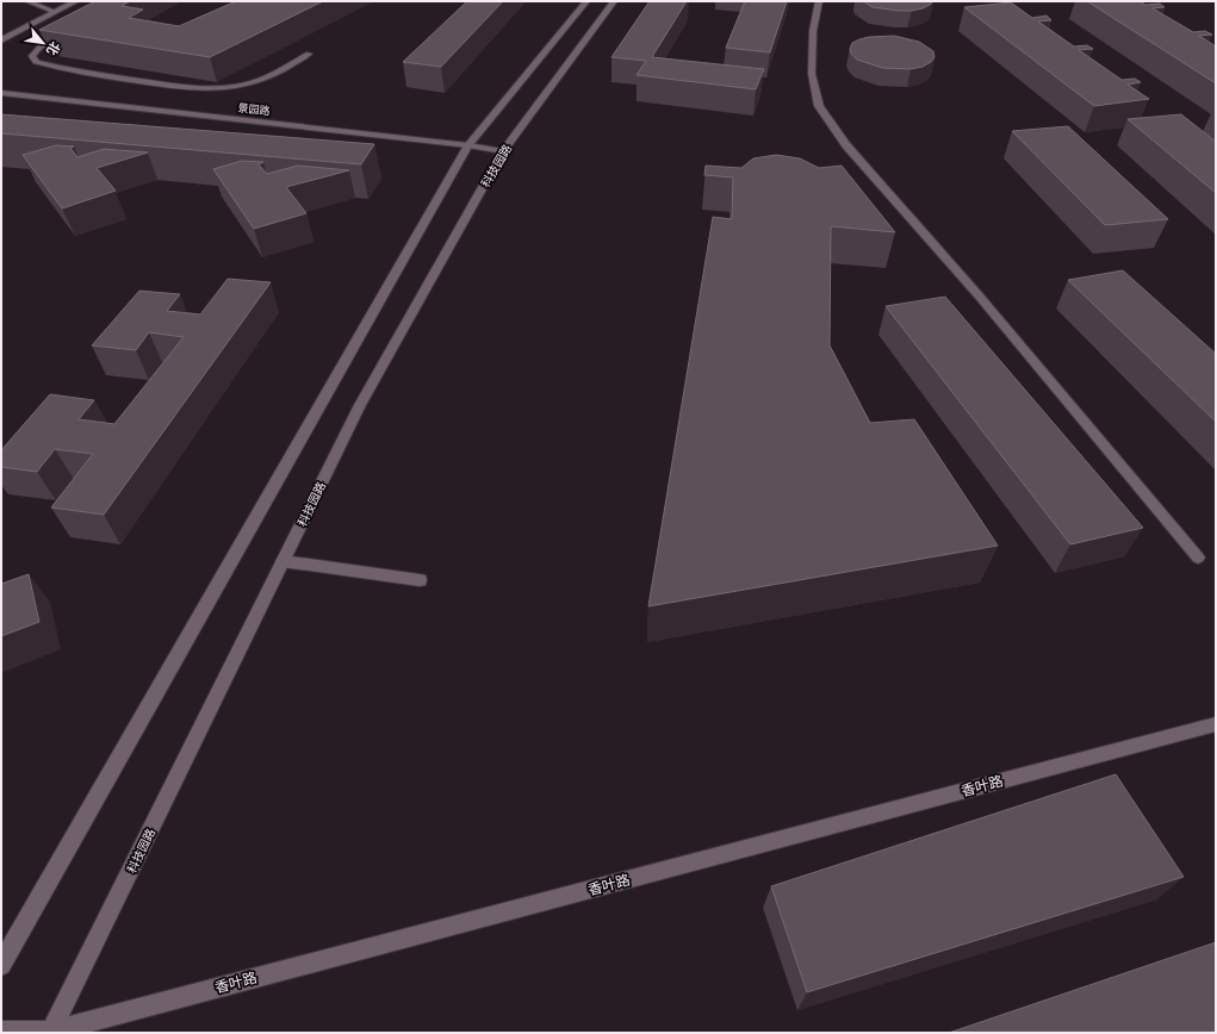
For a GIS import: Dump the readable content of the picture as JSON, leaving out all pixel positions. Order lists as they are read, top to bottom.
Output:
{
  "streets": {
    "main road": ["景园路", "科技园路", "香叶路"]
  },
  "crossings": [
    ["景园路", "科技园路"],
    ["科技园路", "香叶路"]
  ],
  "north": "bottom right"
}
